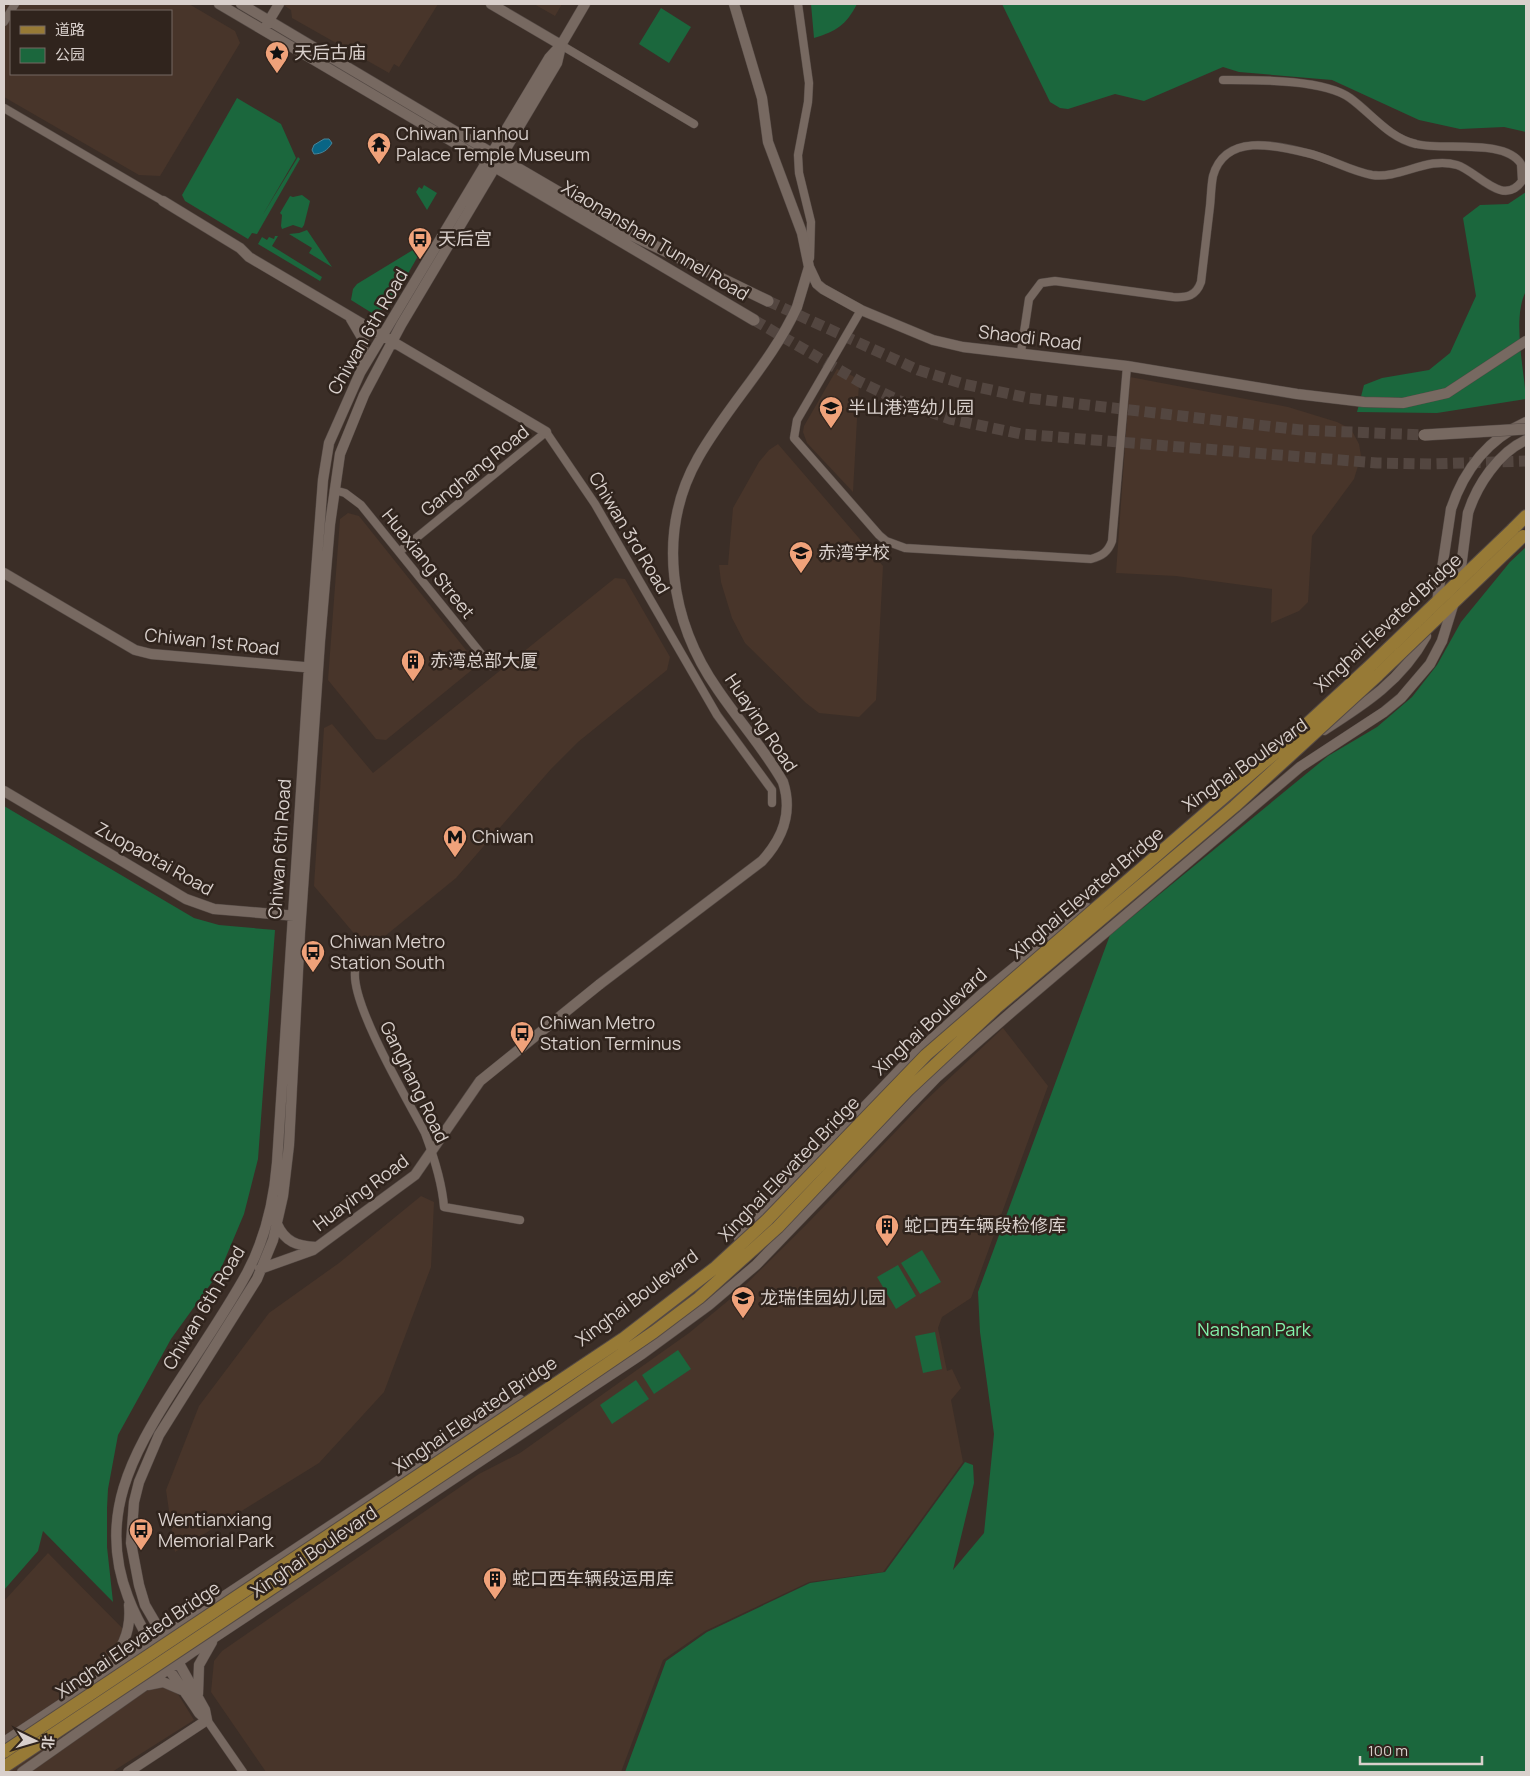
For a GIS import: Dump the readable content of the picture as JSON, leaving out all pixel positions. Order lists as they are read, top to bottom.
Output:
{
  "streets": {
    "main road": ["Xiaonanshan Tunnel Road", "Xinghai Elevated Bridge"],
    "street": [
      "Chiwan 6th Road",
      "Shaodi Road",
      "Ganghang Road",
      "Chiwan 3rd Road",
      "Huaxiang Street",
      "Chiwan 1st Road",
      "Huaying Road",
      "Xinghai Boulevard",
      "Zuopaotai Road"
    ]
  },
  "crossings": [
    ["Xiaonanshan Tunnel Road", "Chiwan 6th Road"],
    ["Chiwan 6th Road", "Chiwan 3rd Road"],
    ["Chiwan 6th Road", "Huaxiang Street"],
    ["Chiwan 6th Road", "Chiwan 1st Road"],
    ["Chiwan 6th Road", "Huaying Road"],
    ["Chiwan 6th Road", "Xinghai Boulevard"],
    ["Chiwan 6th Road", "Zuopaotai Road"],
    ["Shaodi Road", "Huaying Road"],
    ["Ganghang Road", "Chiwan 3rd Road"],
    ["Ganghang Road", "Huaxiang Street"],
    ["Ganghang Road", "Huaying Road"]
  ],
  "parks": ["Nanshan Park"],
  "places": {
    "place": ["天后古庙"],
    "temple": ["Chiwan Tianhou Palace Temple Museum"],
    "bus stop": [
      "天后宫",
      "Chiwan Metro Station South",
      "Chiwan Metro Station Terminus",
      "Wentianxiang Memorial Park"
    ],
    "school or university": ["半山港湾幼儿园", "赤湾学校", "龙瑞佳园幼儿园"],
    "building": ["赤湾总部大厦", "蛇口西车辆段检修库", "蛇口西车辆段运用库"],
    "metro station": ["Chiwan"]
  },
  "legend": ["道路", "公园"],
  "scale_bar": "100 m",
  "north": "right"
}
